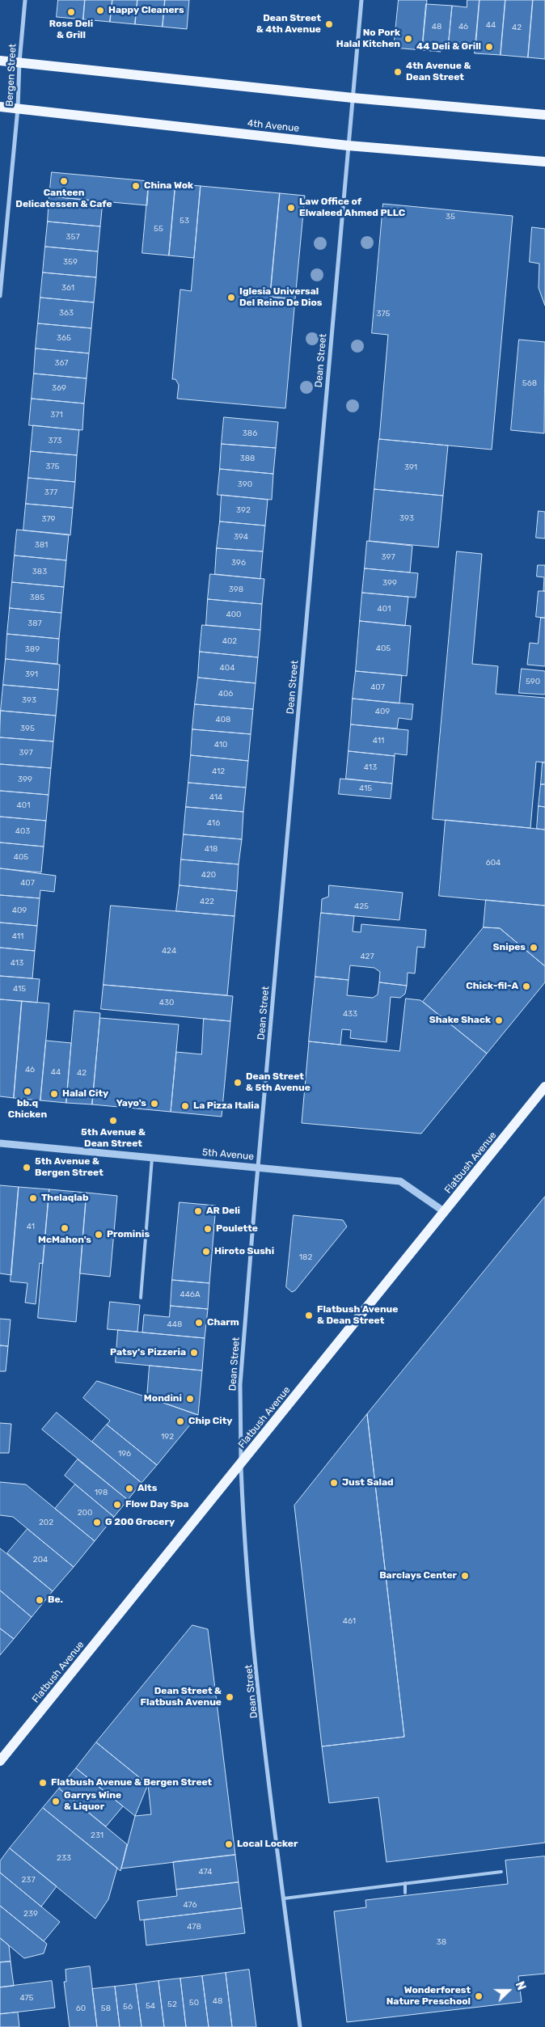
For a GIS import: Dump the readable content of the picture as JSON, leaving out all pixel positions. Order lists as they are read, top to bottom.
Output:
{
  "streets": {
    "main road": ["4th Avenue", "Flatbush Avenue"],
    "street": ["Bergen Street", "Dean Street", "5th Avenue"]
  },
  "crossings": [
    ["Bergen Street", "4th Avenue"],
    ["4th Avenue", "Dean Street"],
    ["Dean Street", "5th Avenue"],
    ["Dean Street", "Flatbush Avenue"],
    ["5th Avenue", "Flatbush Avenue"]
  ],
  "places": [
    "Happy Cleaners",
    "Rose Deli & Grill",
    "Dean Street & 4th Avenue",
    "No Pork Halal Kitchen",
    "44 Deli & Grill",
    "4th Avenue & Dean Street",
    "Canteen Delicatessen & Cafe",
    "China Wok",
    "Law Office of Elwaleed Ahmed PLLC",
    "Iglesia Universal Del Reino De Dios",
    "Snipes",
    "Chick-fil-A",
    "Shake Shack",
    "Dean Street & 5th Avenue",
    "bb.q Chicken",
    "Halal City",
    "Yayo's",
    "La Pizza Italia",
    "5th Avenue & Dean Street",
    "5th Avenue & Bergen Street",
    "Thelaqlab",
    "AR Deli",
    "McMahon's",
    "Poulette",
    "Prominis",
    "Hiroto Sushi",
    "Flatbush Avenue & Dean Street",
    "Charm",
    "Patsy's Pizzeria",
    "Mondini",
    "Chip City",
    "Just Salad",
    "Alts",
    "Flow Day Spa",
    "G 200 Grocery",
    "Barclays Center",
    "Be.",
    "Dean Street & Flatbush Avenue",
    "Flatbush Avenue & Bergen Street",
    "Garrys Wine & Liquor",
    "Local Locker",
    "Wonderforest Nature Preschool"
  ],
  "house_numbers": [
    "44",
    "48",
    "46",
    "42",
    "35",
    "53",
    "55",
    "357",
    "359",
    "361",
    "363",
    "375",
    "365",
    "367",
    "568",
    "369",
    "371",
    "386",
    "373",
    "388",
    "375",
    "391",
    "390",
    "377",
    "392",
    "393",
    "379",
    "394",
    "381",
    "397",
    "396",
    "383",
    "399",
    "398",
    "385",
    "401",
    "400",
    "387",
    "402",
    "405",
    "389",
    "404",
    "391",
    "590",
    "407",
    "406",
    "393",
    "409",
    "408",
    "395",
    "411",
    "410",
    "397",
    "413",
    "412",
    "399",
    "415",
    "414",
    "401",
    "416",
    "403",
    "418",
    "405",
    "604",
    "420",
    "407",
    "422",
    "425",
    "409",
    "411",
    "424",
    "427",
    "413",
    "415",
    "430",
    "433",
    "46",
    "44",
    "42",
    "41",
    "182",
    "446A",
    "448",
    "192",
    "196",
    "198",
    "200",
    "202",
    "204",
    "461",
    "231",
    "233",
    "474",
    "237",
    "476",
    "239",
    "478",
    "38",
    "475",
    "48",
    "50",
    "52",
    "54",
    "56",
    "60",
    "58"
  ],
  "north": "right"
}
